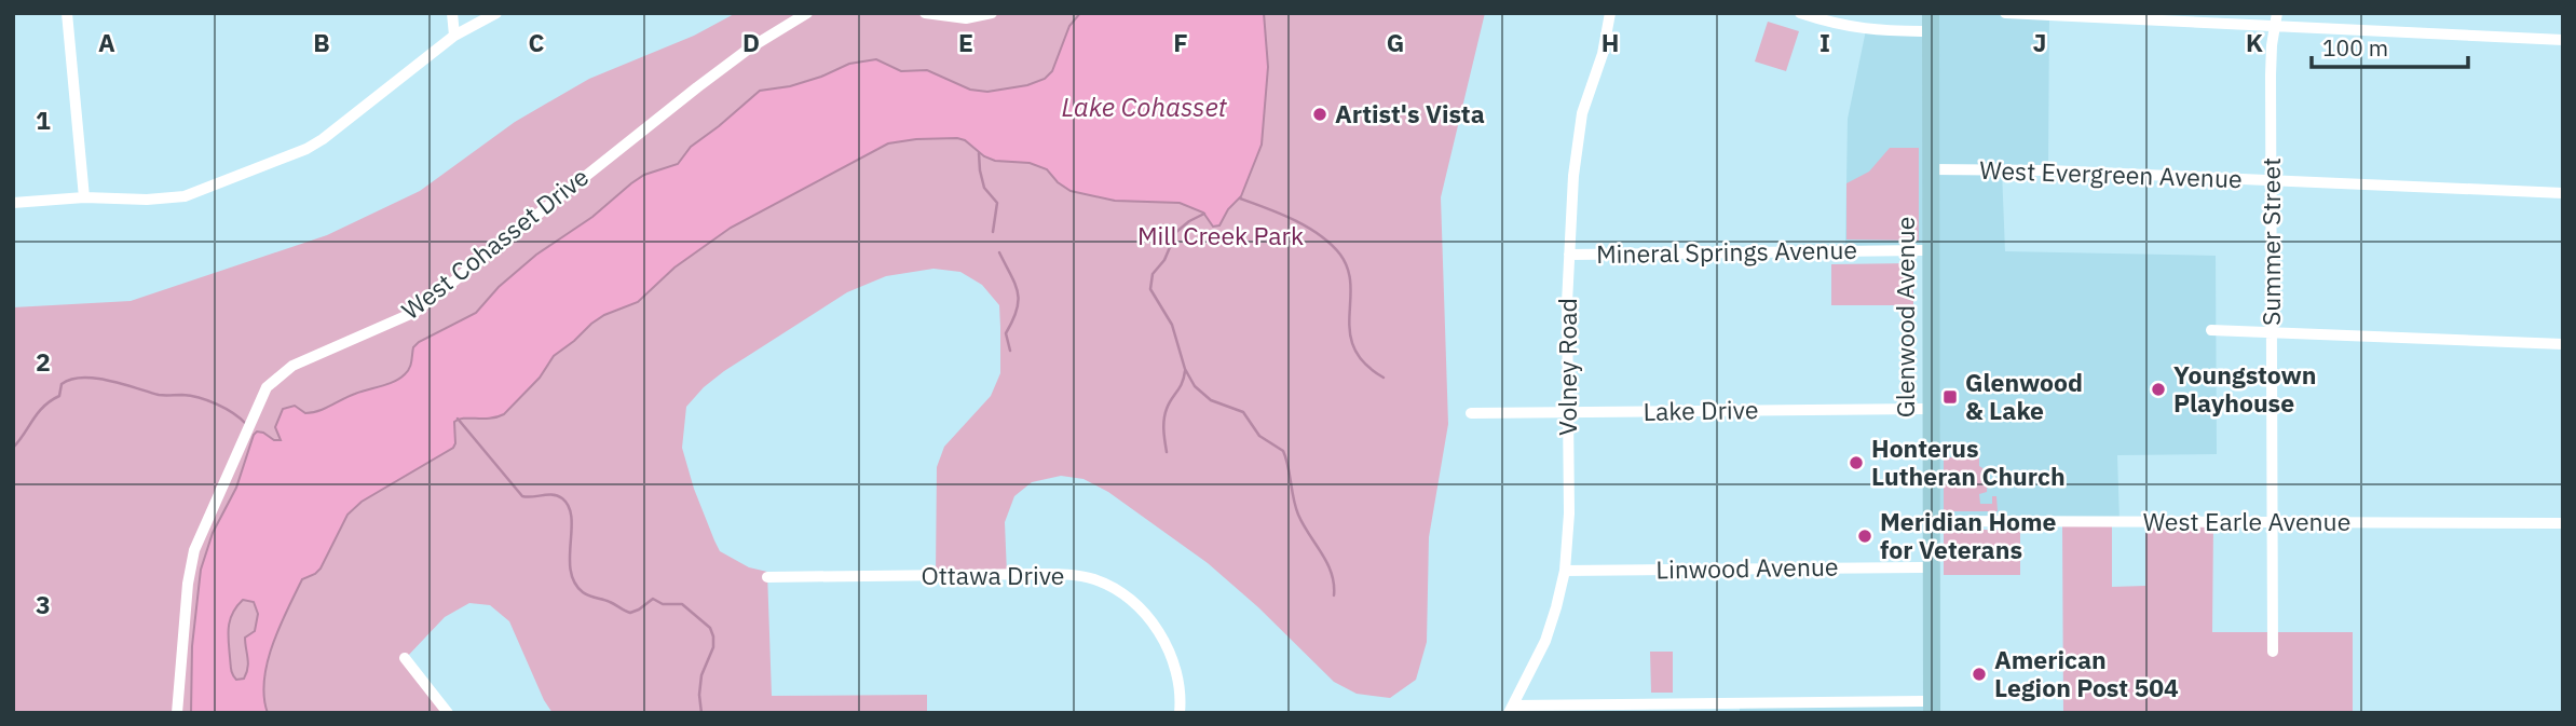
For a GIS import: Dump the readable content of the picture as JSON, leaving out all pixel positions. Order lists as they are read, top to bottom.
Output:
{
  "streets": {
    "main road": ["Glenwood Avenue"],
    "street": [
      "West Evergreen Avenue",
      "Summer Street",
      "West Cohasset Drive",
      "Mineral Springs Avenue",
      "Volney Road",
      "Lake Drive",
      "West Earle Avenue",
      "Linwood Avenue",
      "Ottawa Drive"
    ]
  },
  "crossings": [
    ["West Evergreen Avenue", "Summer Street"],
    ["West Evergreen Avenue", "Glenwood Avenue"],
    ["Summer Street", "West Earle Avenue"],
    ["Mineral Springs Avenue", "Glenwood Avenue"],
    ["Mineral Springs Avenue", "Volney Road"],
    ["Glenwood Avenue", "Lake Drive"],
    ["Glenwood Avenue", "West Earle Avenue"],
    ["Glenwood Avenue", "Linwood Avenue"],
    ["Volney Road", "Lake Drive"],
    ["Volney Road", "Linwood Avenue"]
  ],
  "water": ["Lake Cohasset"],
  "parks": ["Mill Creek Park"],
  "places": {
    "other": [
      "Artist's Vista",
      "Youngstown Playhouse",
      "Honterus Lutheran Church",
      "Meridian Home for Veterans",
      "American Legion Post 504"
    ],
    "transit": ["Glenwood & Lake"]
  },
  "scale_bar": "100 m",
  "grid": {
    "columns": [
      "A",
      "B",
      "C",
      "D",
      "E",
      "F",
      "G",
      "H",
      "I",
      "J",
      "K"
    ],
    "rows": ["1", "2", "3"]
  }
}
